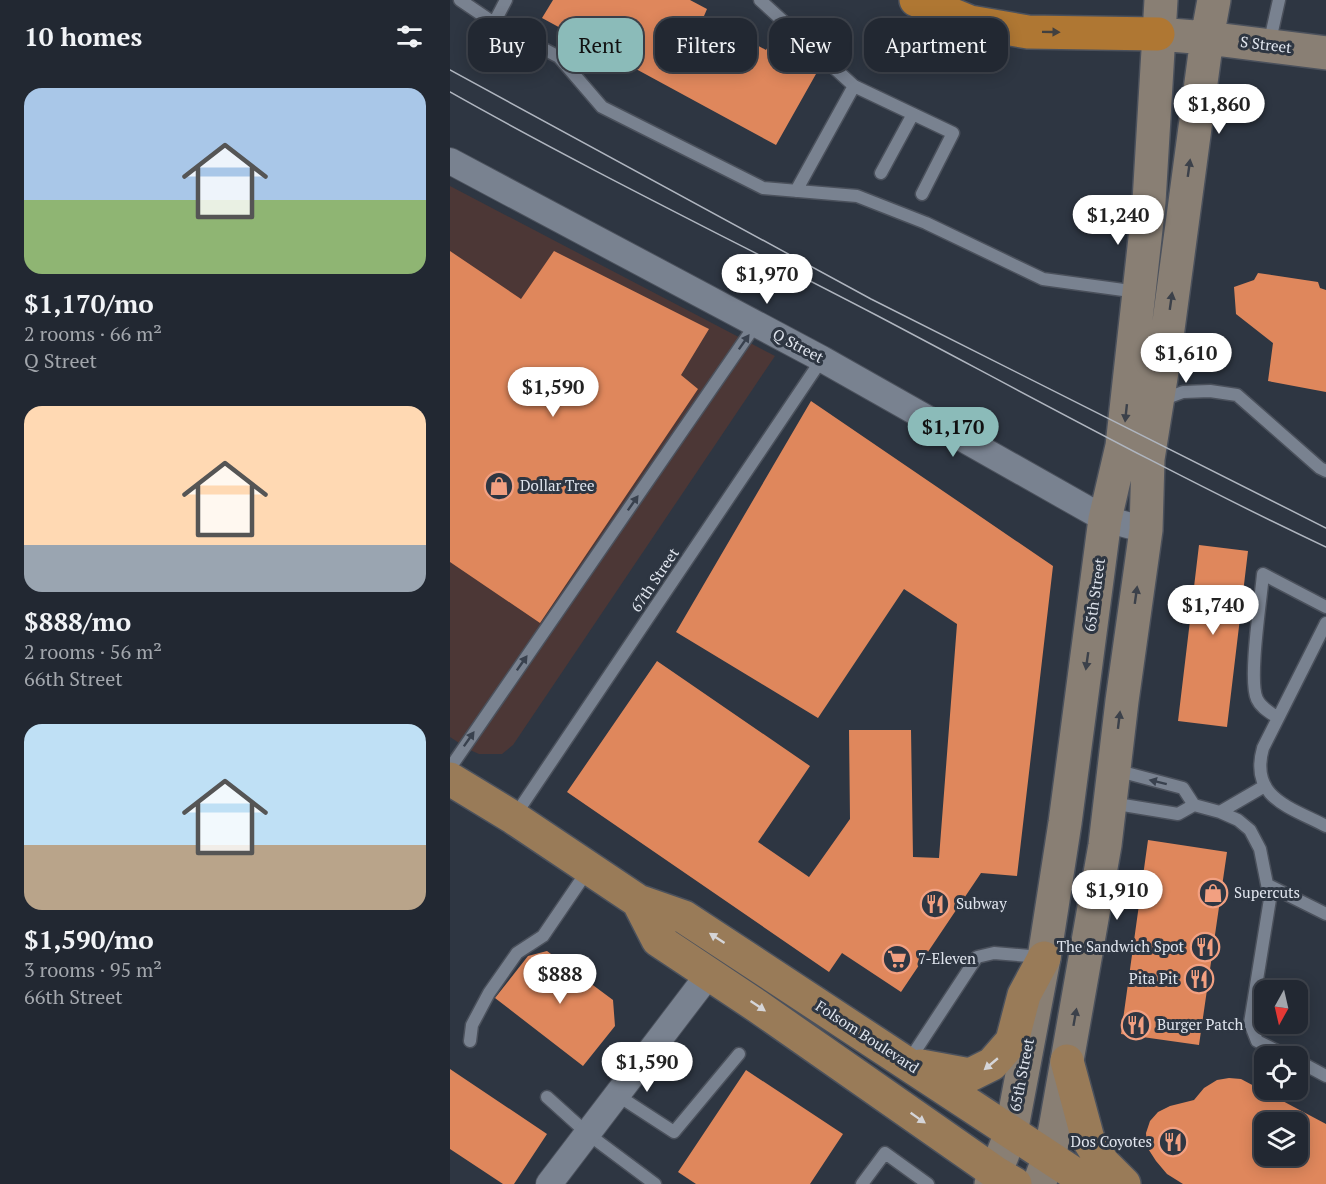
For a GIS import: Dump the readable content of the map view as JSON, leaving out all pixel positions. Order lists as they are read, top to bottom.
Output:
{
  "streets": {
    "main road": ["S Street", "65th Street", "Folsom Boulevard"],
    "street": ["Q Street"],
    "lane": ["67th Street"]
  },
  "crossings": [
    ["S Street", "65th Street"],
    ["Q Street", "67th Street"],
    ["Q Street", "65th Street"],
    ["67th Street", "Folsom Boulevard"],
    ["65th Street", "Folsom Boulevard"]
  ],
  "places": {
    "shop": ["Dollar Tree", "Supercuts"],
    "restaurant": [
      "Subway",
      "The Sandwich Spot",
      "Pita Pit",
      "Burger Patch",
      "Dos Coyotes"
    ],
    "supermarket": ["7-Eleven"]
  },
  "north": "bottom",
  "page": {
    "heading": "10 homes",
    "chip": [
      "Buy",
      "Rent",
      "Filters",
      "New",
      "Apartment"
    ],
    "list": [
      {
        "name": "$1,170/mo",
        "note": "2 rooms · 66 m² · Q Street"
      },
      {
        "name": "$888/mo",
        "note": "2 rooms · 56 m² · 66th Street"
      },
      {
        "name": "$1,590/mo",
        "note": "3 rooms · 95 m² · 66th Street"
      }
    ],
    "price": [
      "$1,860",
      "$1,240",
      "$1,970",
      "$1,610",
      "$1,590",
      "$1,170",
      "$1,740",
      "$1,910",
      "$888",
      "$1,590"
    ]
  }
}
